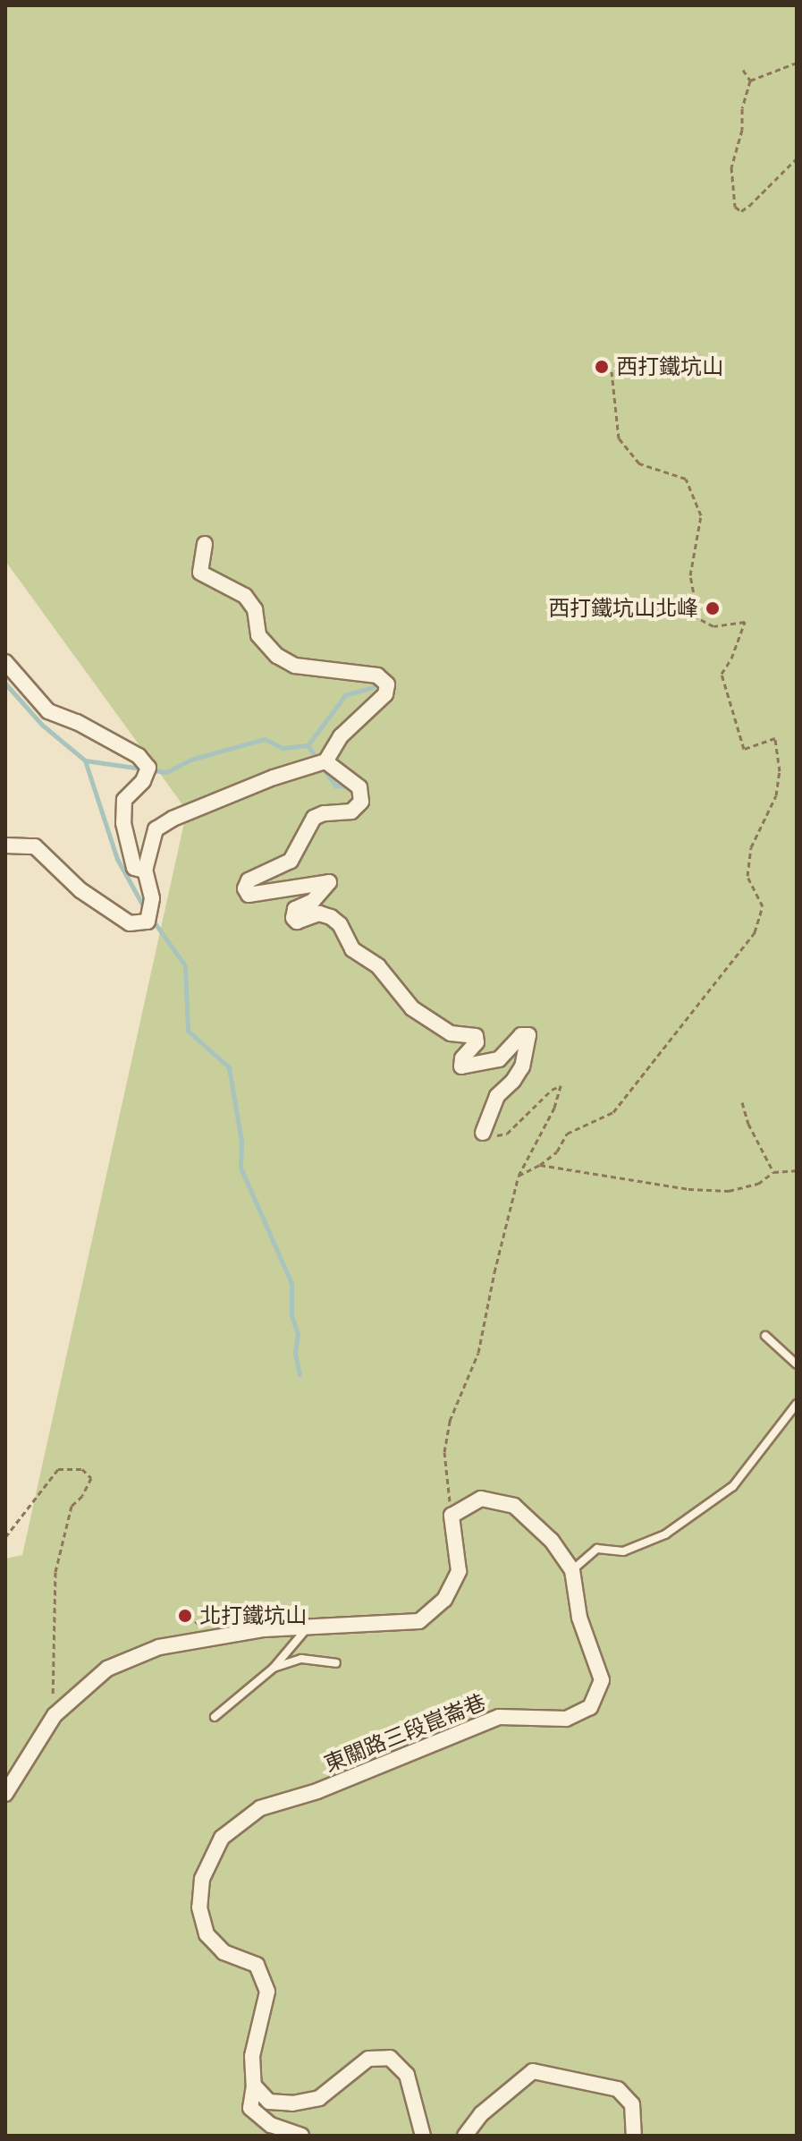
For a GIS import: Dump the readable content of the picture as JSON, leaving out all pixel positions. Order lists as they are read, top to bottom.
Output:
{
  "streets": {
    "street": ["東關路三段崑崙巷"]
  },
  "places": ["西打鐵坑山", "西打鐵坑山北峰", "北打鐵坑山"]
}
